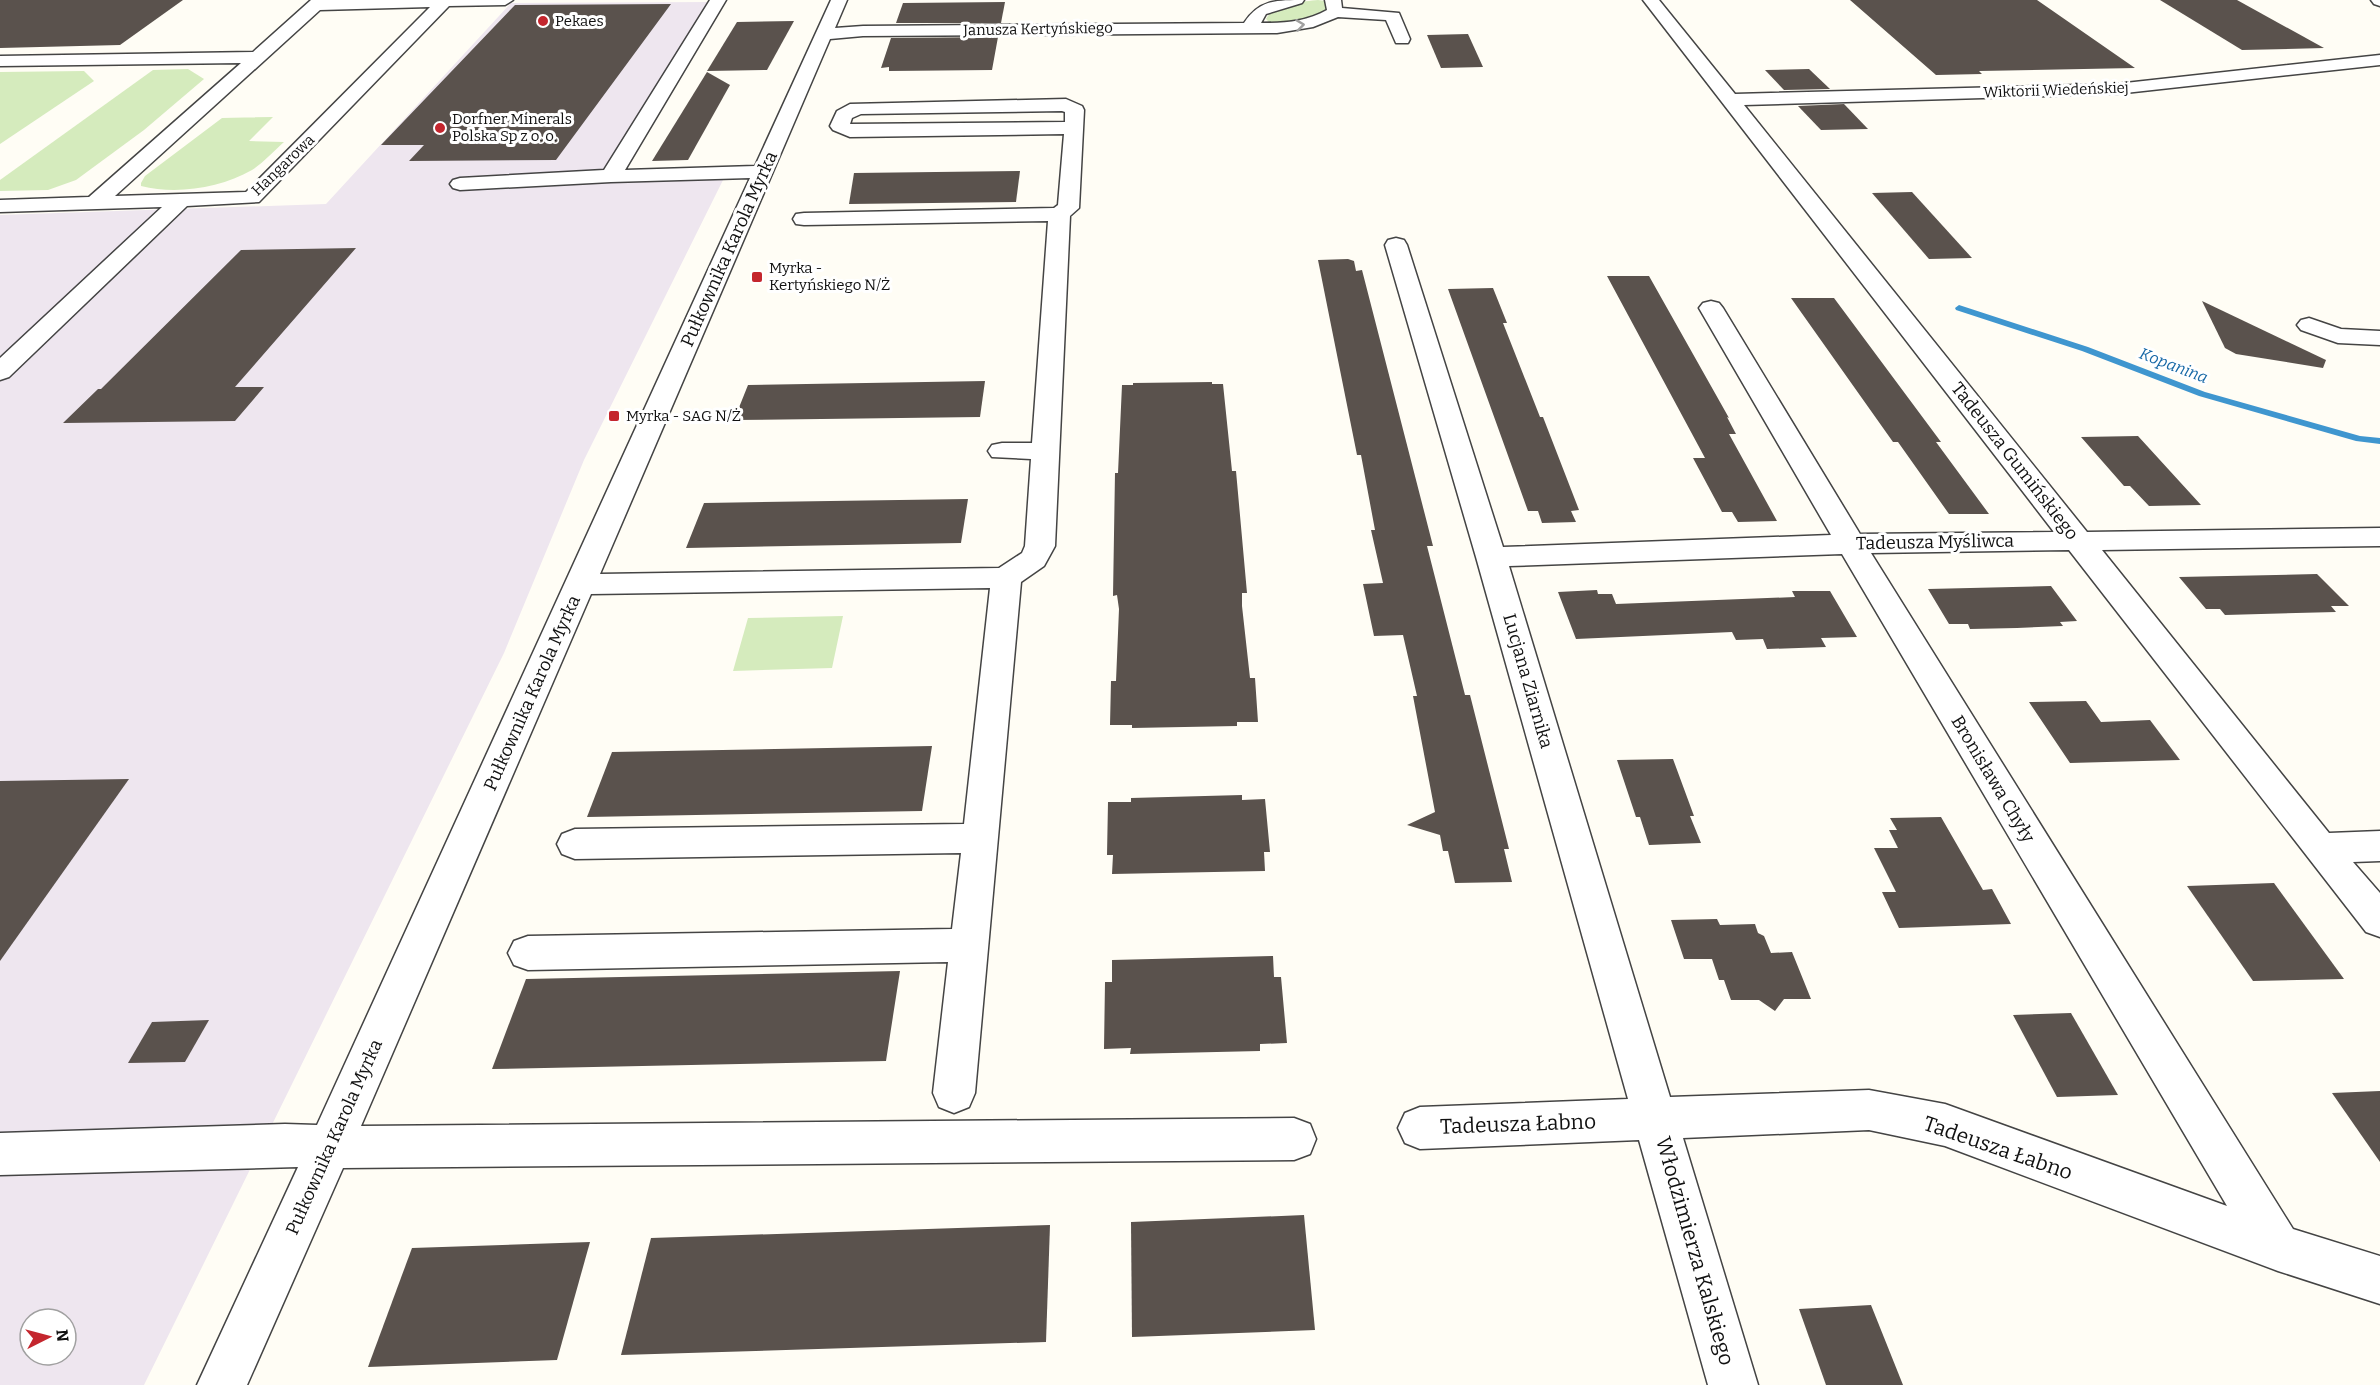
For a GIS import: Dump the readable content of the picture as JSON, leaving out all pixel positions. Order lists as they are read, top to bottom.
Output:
{
  "streets": {
    "street": [
      "Janusza Kertyńskiego",
      "Wiktorii Wiedeńskiej",
      "Hangarowa",
      "Pułkownika Karola Myrka",
      "Tadeusza Gumińskiego",
      "Tadeusza Myśliwca",
      "Lucjana Ziarnika",
      "Bronisława Chyły",
      "Tadeusza Łabno",
      "Włodzimierza Kalskiego"
    ]
  },
  "crossings": [
    ["Janusza Kertyńskiego", "Pułkownika Karola Myrka"],
    ["Wiktorii Wiedeńskiej", "Tadeusza Gumińskiego"],
    ["Tadeusza Gumińskiego", "Tadeusza Myśliwca"],
    ["Tadeusza Myśliwca", "Lucjana Ziarnika"],
    ["Tadeusza Myśliwca", "Bronisława Chyły"],
    ["Lucjana Ziarnika", "Tadeusza Łabno"],
    ["Lucjana Ziarnika", "Włodzimierza Kalskiego"],
    ["Bronisława Chyły", "Tadeusza Łabno"],
    ["Tadeusza Łabno", "Włodzimierza Kalskiego"]
  ],
  "water": ["Kopanina"],
  "places": {
    "other": ["Pekaes", "Dorfner Minerals Polska Sp z o. o."],
    "transit": ["Myrka - Kertyńskiego N/Ż", "Myrka - SAG N/Ż"]
  },
  "north": "right"
}
